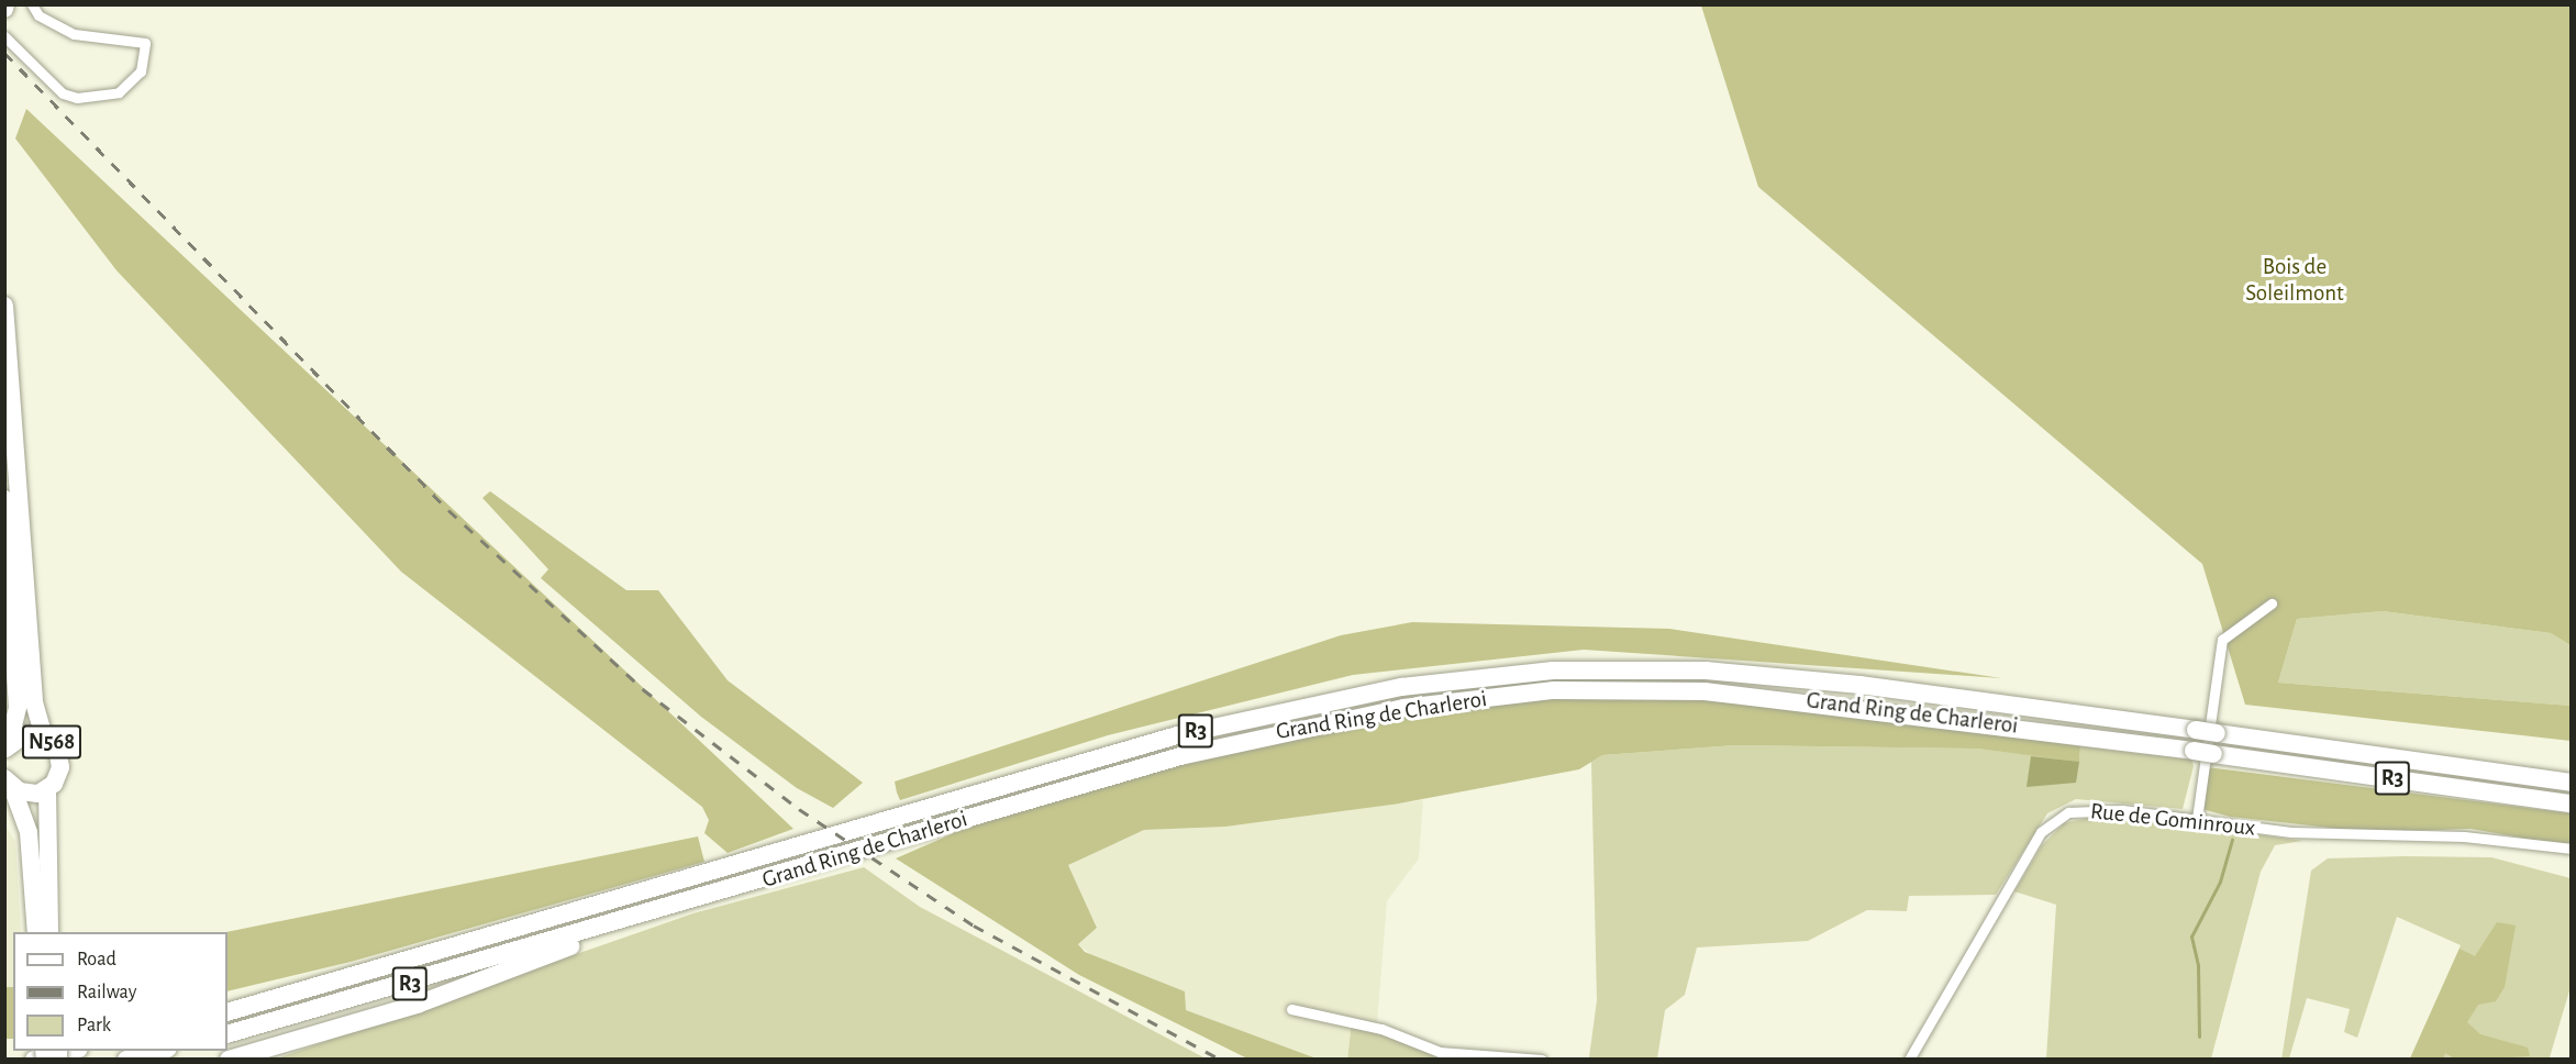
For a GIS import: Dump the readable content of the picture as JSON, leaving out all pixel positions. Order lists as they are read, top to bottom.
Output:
{
  "streets": {
    "highway": ["Grand Ring de Charleroi", "R3", "N568"],
    "street": ["Rue de Gominroux"]
  },
  "parks": ["Bois de Soleilmont"],
  "legend": ["Road", "Railway", "Park"]
}
